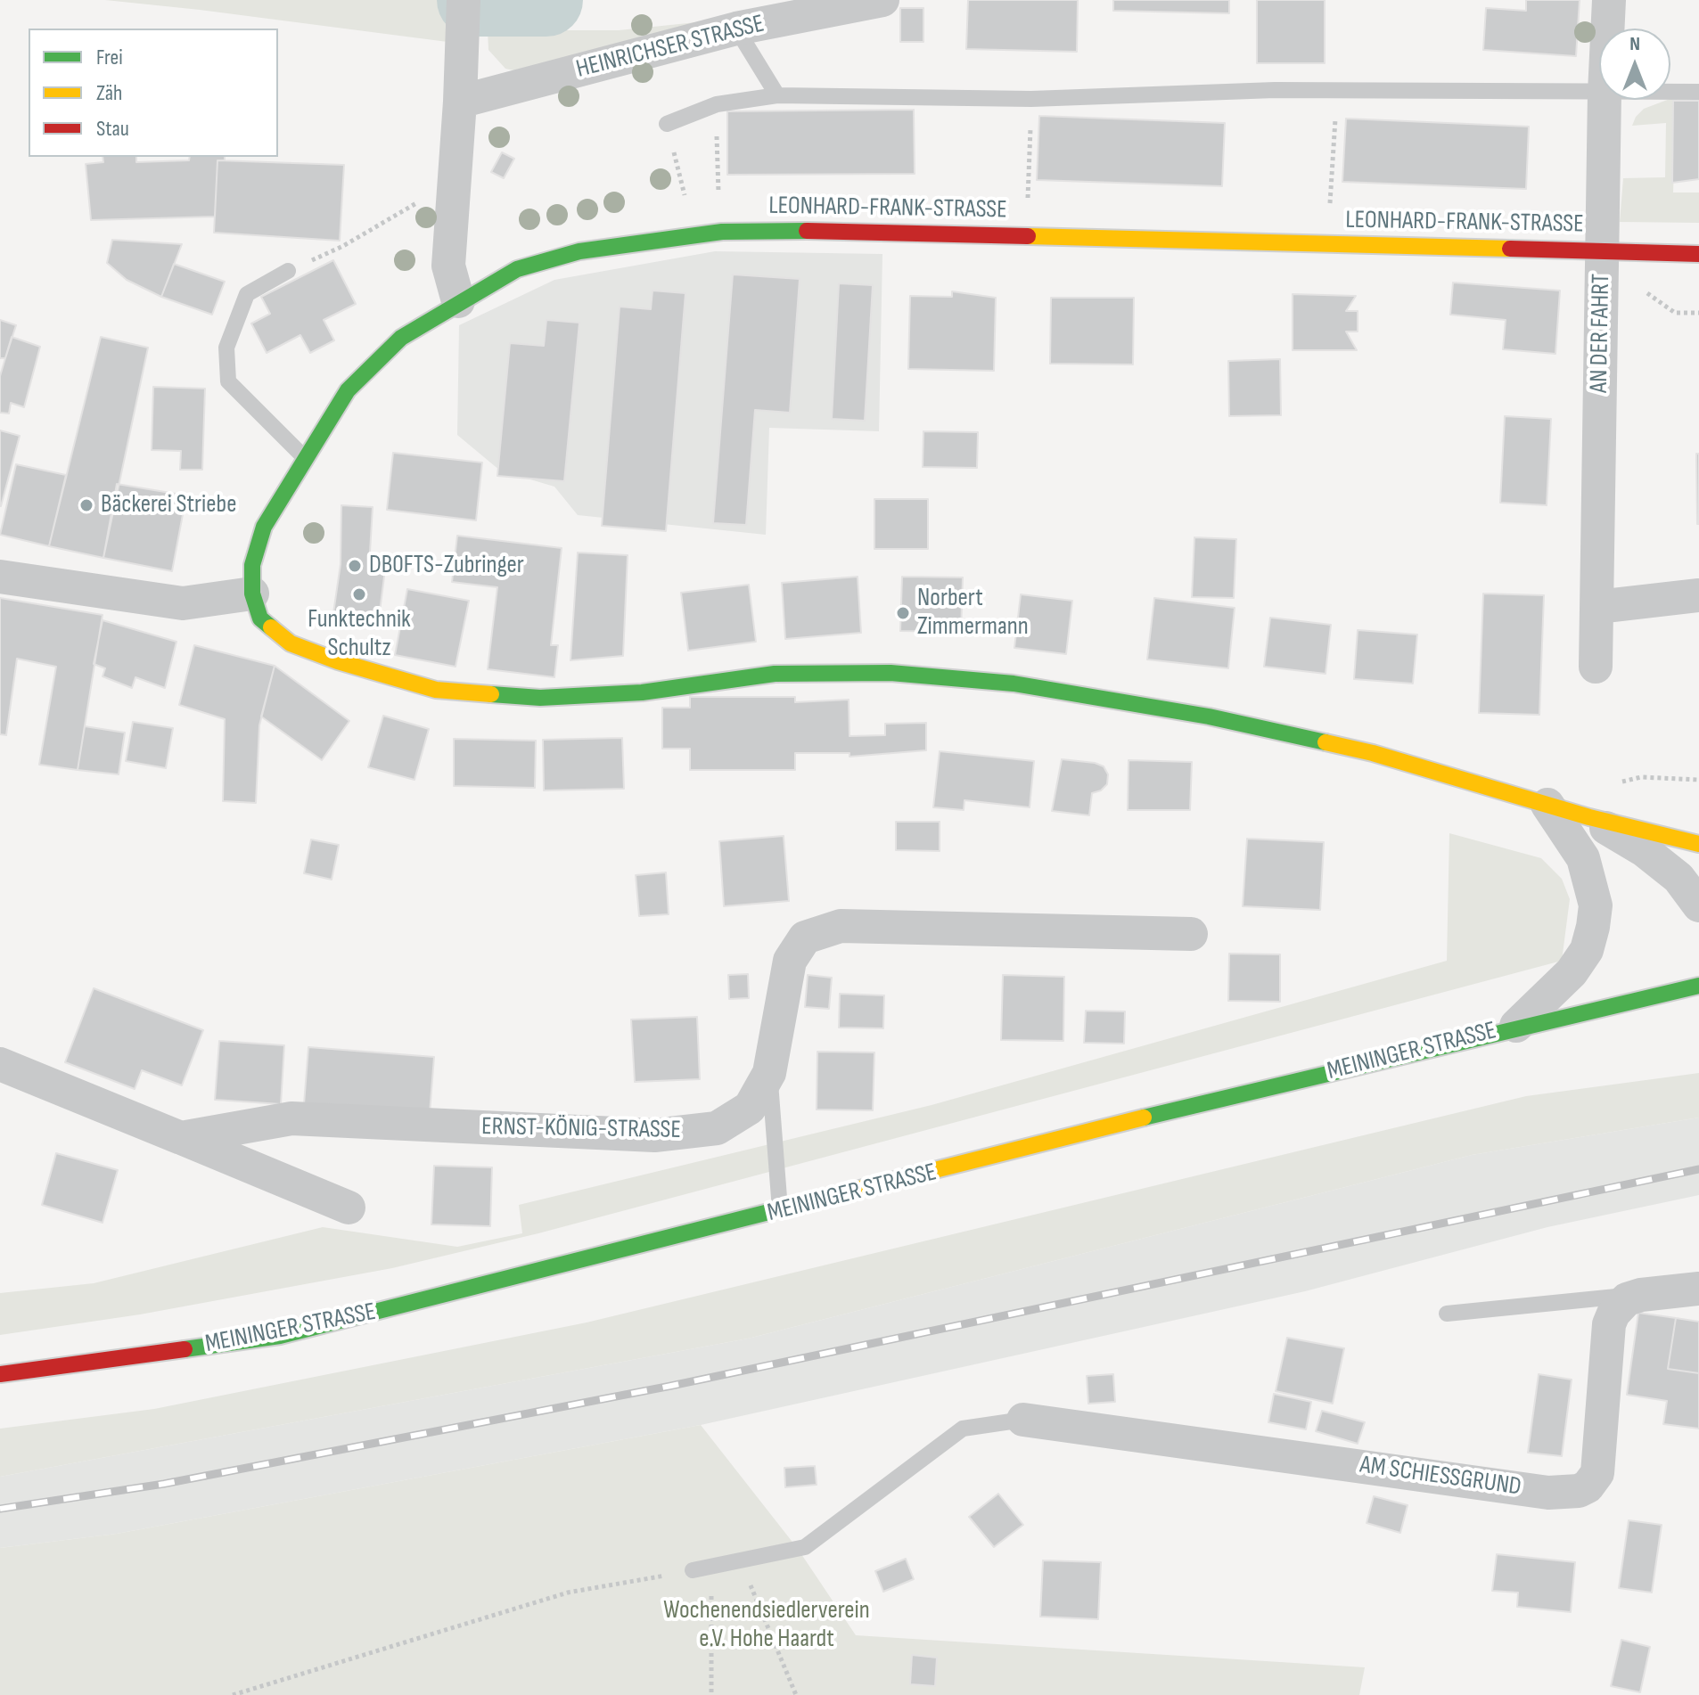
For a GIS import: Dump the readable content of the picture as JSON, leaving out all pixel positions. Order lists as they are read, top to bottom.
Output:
{
  "streets": {
    "street": [
      "HEINRICHSER STRASSE",
      "LEONHARD-FRANK-STRASSE",
      "AN DER FAHRT",
      "MEININGER STRASSE",
      "ERNST-KÖNIG-STRASSE",
      "AM SCHIESSGRUND"
    ]
  },
  "crossings": [
    ["LEONHARD-FRANK-STRASSE", "AN DER FAHRT"]
  ],
  "parks": ["Wochenendsiedlerverein e.V. Hohe Haardt"],
  "places": [
    "Bäckerei Striebe",
    "DB0FTS-Zubringer",
    "Funktechnik Schultz",
    "Norbert Zimmermann"
  ],
  "legend": ["Frei", "Zäh", "Stau"],
  "north": "top"
}
